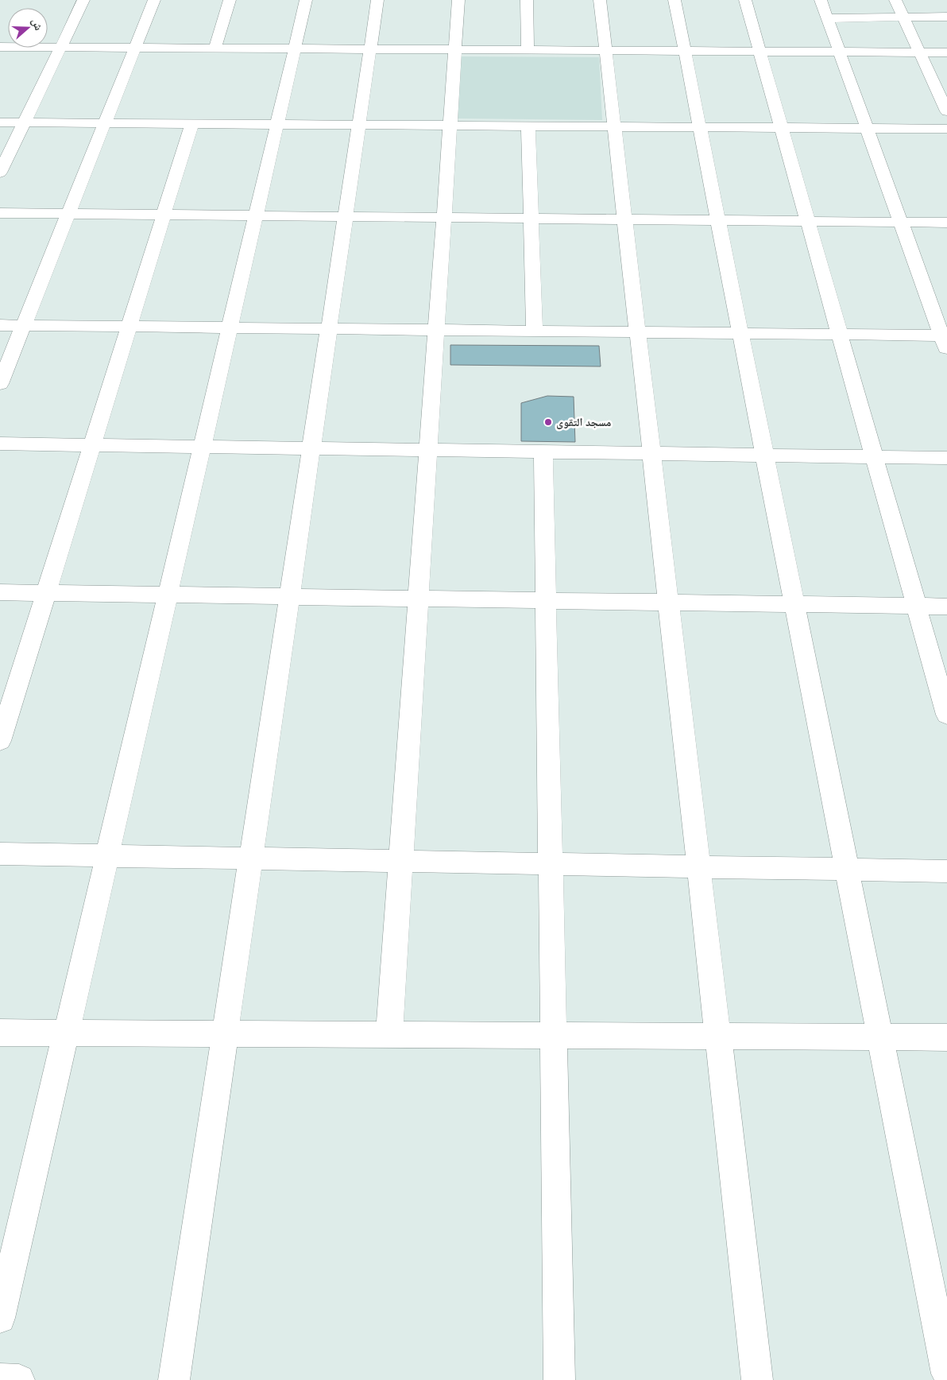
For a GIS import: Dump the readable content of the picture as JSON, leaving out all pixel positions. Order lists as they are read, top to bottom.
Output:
{
  "places": ["مسجد التقوى"],
  "north": "right"
}
